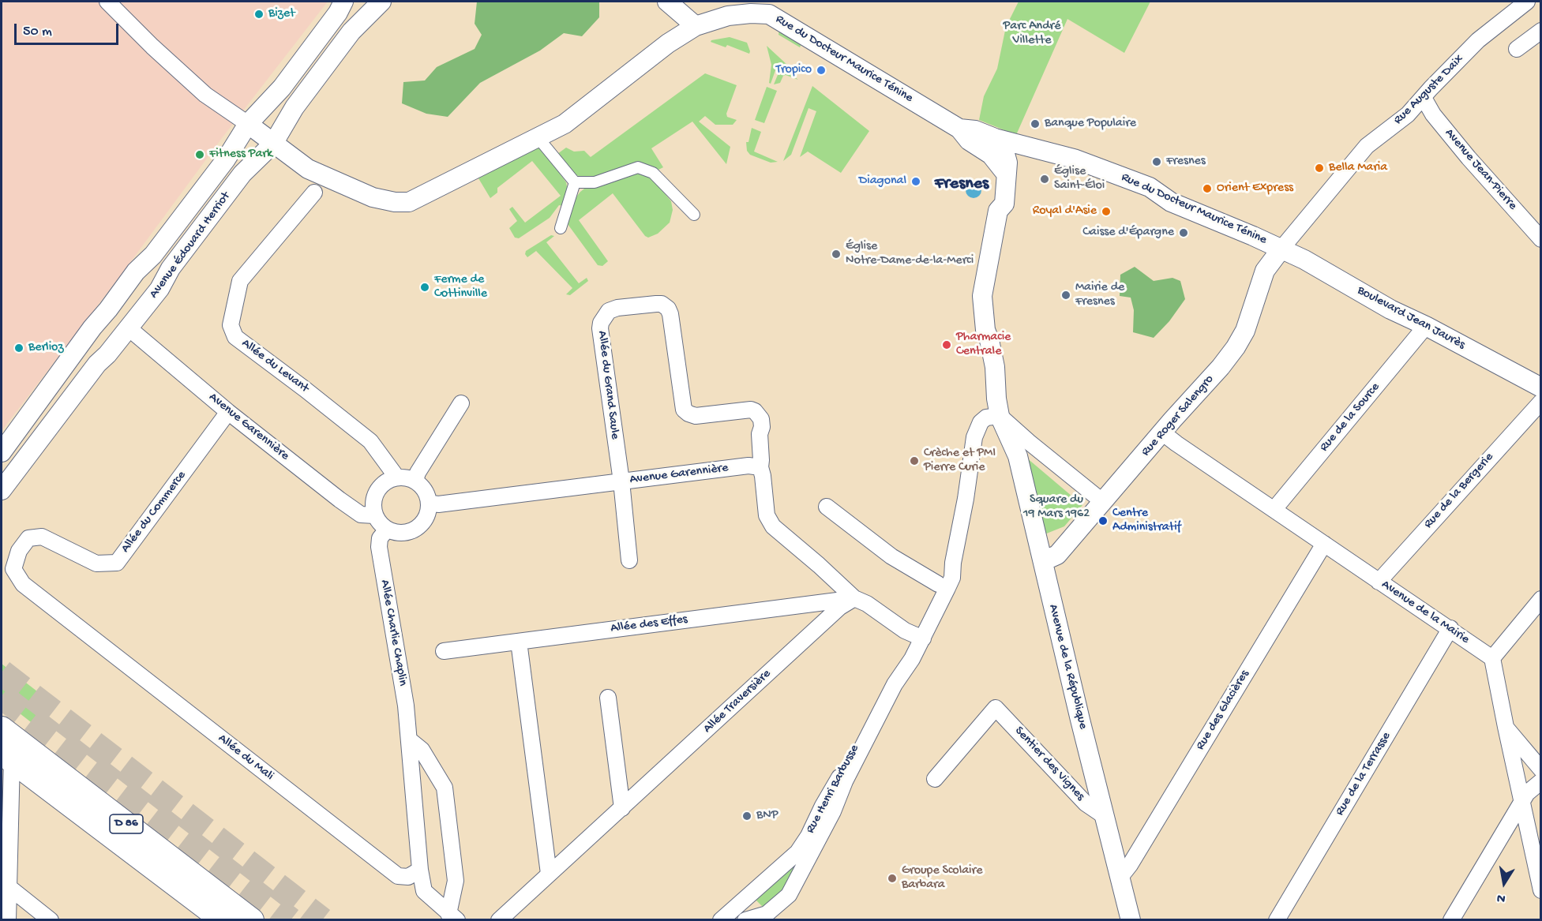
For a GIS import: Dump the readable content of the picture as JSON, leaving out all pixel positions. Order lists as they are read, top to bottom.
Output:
{
  "streets": {
    "main road": ["D 86"],
    "street": [
      "Rue du Docteur Maurice Ténine",
      "Rue Auguste Daix",
      "Avenue Jean-Pierre",
      "Avenue Édouard Herriot",
      "Boulevard Jean Jaurès",
      "Allée du Levant",
      "Allée du Grand Saule",
      "Rue Roger Salengro",
      "Rue de la Source",
      "Avenue Garennière",
      "Rue de la Bergerie",
      "Allée du Commerce",
      "Avenue de la Mairie",
      "Allée des Effes",
      "Allée Charlie Chaplin",
      "Avenue de la République",
      "Allée Traversière",
      "Rue des Glacières",
      "Allée du Mali",
      "Sentier des Vignes",
      "Rue de la Terrasse",
      "Rue Henri Barbusse"
    ]
  },
  "crossings": [
    ["Rue du Docteur Maurice Ténine", "Rue Auguste Daix"],
    ["Rue du Docteur Maurice Ténine", "Avenue Édouard Herriot"],
    ["Rue du Docteur Maurice Ténine", "Boulevard Jean Jaurès"],
    ["Rue du Docteur Maurice Ténine", "Rue Roger Salengro"],
    ["Rue du Docteur Maurice Ténine", "Avenue de la République"],
    ["Rue Auguste Daix", "Avenue Jean-Pierre"],
    ["Rue Auguste Daix", "Boulevard Jean Jaurès"],
    ["Rue Auguste Daix", "Rue Roger Salengro"],
    ["Avenue Édouard Herriot", "Avenue Garennière"],
    ["Boulevard Jean Jaurès", "Rue Roger Salengro"],
    ["Boulevard Jean Jaurès", "Rue de la Source"],
    ["Allée du Levant", "Avenue Garennière"],
    ["Allée du Levant", "Allée Charlie Chaplin"],
    ["Allée du Grand Saule", "Avenue Garennière"],
    ["Rue Roger Salengro", "Avenue de la Mairie"],
    ["Rue Roger Salengro", "Avenue de la République"],
    ["Rue de la Source", "Avenue de la Mairie"],
    ["Avenue Garennière", "Allée du Commerce"],
    ["Avenue Garennière", "Allée Charlie Chaplin"],
    ["Rue de la Bergerie", "Avenue de la Mairie"],
    ["Allée du Commerce", "Allée du Mali"],
    ["Avenue de la Mairie", "Rue des Glacières"],
    ["Avenue de la Mairie", "Rue de la Terrasse"],
    ["Allée des Effes", "Allée Traversière"],
    ["Allée Charlie Chaplin", "Allée du Mali"],
    ["Avenue de la République", "Rue des Glacières"],
    ["Avenue de la République", "Sentier des Vignes"],
    ["Avenue de la République", "Rue Henri Barbusse"]
  ],
  "districts": ["Fresnes"],
  "parks": ["Parc André Villette", "Square du 19 Mars 1962"],
  "places": [
    "Bizet",
    "Tropico",
    "Banque Populaire",
    "Fitness Park",
    "Fresnes",
    "Bella Maria",
    "Église Saint-Éloi",
    "Diagonal",
    "Orient Express",
    "Royal d'Asie",
    "Caisse d'Épargne",
    "Église Notre-Dame-de-la-Merci",
    "Ferme de Cottinville",
    "Mairie de Fresnes",
    "Pharmacie Centrale",
    "Berlioz",
    "Crèche et PMI Pierre Curie",
    "Centre Administratif",
    "BNP",
    "Groupe Scolaire Barbara"
  ],
  "scale_bar": "50 m",
  "north": "bottom"
}
